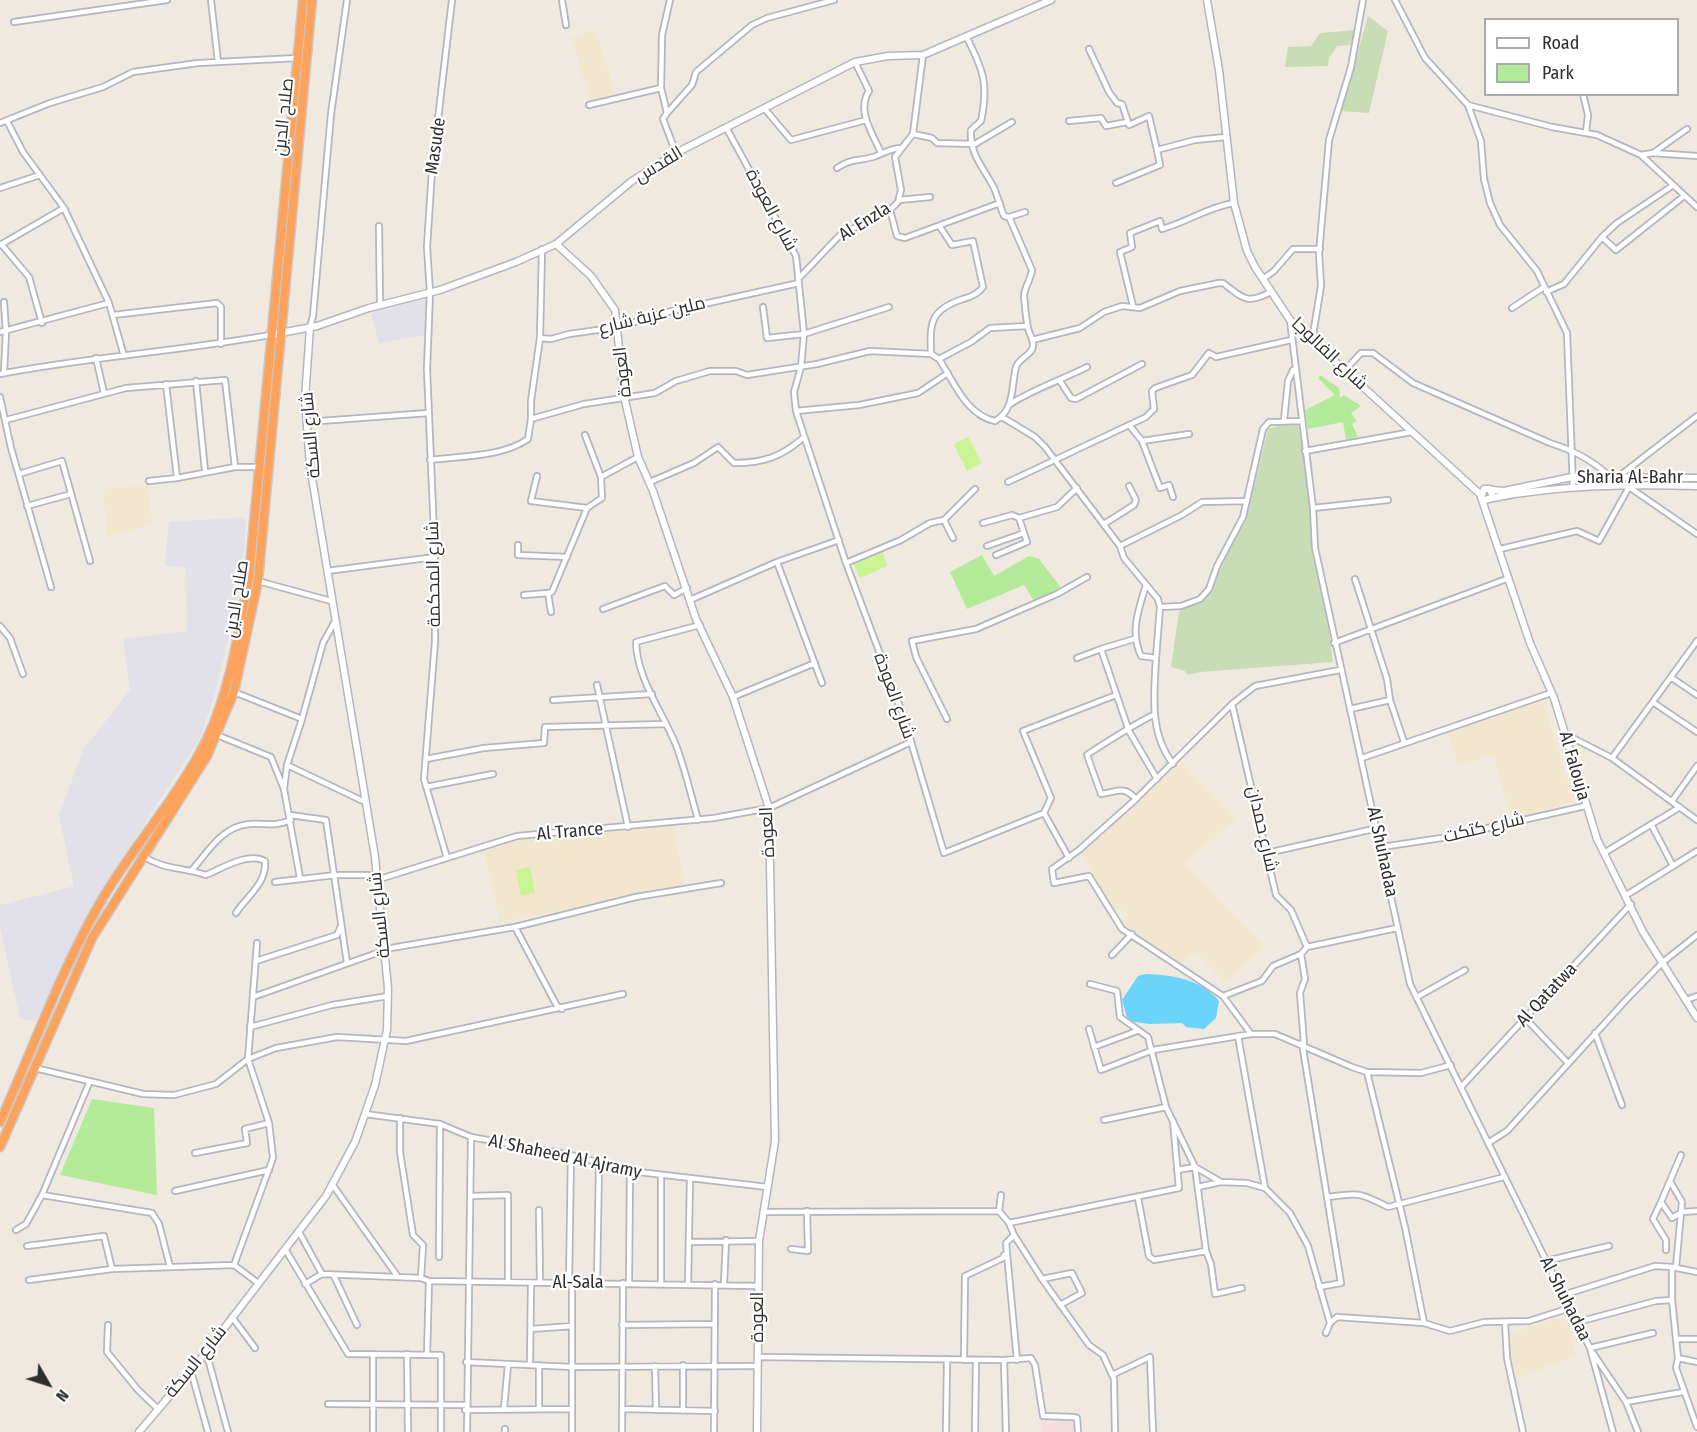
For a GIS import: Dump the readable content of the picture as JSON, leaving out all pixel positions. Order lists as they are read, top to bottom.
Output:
{
  "streets": {
    "highway": ["صلاح الدين"],
    "main road": [
      "القدس",
      "شارع الفالوجا",
      "العودة",
      "شارع السكة",
      "Sharia Al-Bahr",
      "Al Falouja"
    ],
    "street": [
      "Masude",
      "شارع العودة",
      "Al Enzla",
      "ملين عزبة شارع",
      "شارع المحكمة",
      "شارع كتكت",
      "شارع حمدان",
      "Al Trance",
      "Al Shuhadaa",
      "Al Qatatwa",
      "Al Shaheed Al Ajramy",
      "Al-Sala"
    ]
  },
  "crossings": [
    ["صلاح الدين", "القدس"],
    ["Masude", "القدس"],
    ["Masude", "شارع المحكمة"],
    ["القدس", "شارع العودة"],
    ["القدس", "العودة"],
    ["القدس", "شارع السكة"],
    ["القدس", "شارع المحكمة"],
    ["شارع العودة", "Al Enzla"],
    ["شارع العودة", "ملين عزبة شارع"],
    ["شارع العودة", "Al Trance"],
    ["ملين عزبة شارع", "العودة"],
    ["شارع الفالوجا", "Sharia Al-Bahr"],
    ["شارع الفالوجا", "Al Falouja"],
    ["شارع الفالوجا", "Al Shuhadaa"],
    ["العودة", "Al Trance"],
    ["العودة", "Al Shaheed Al Ajramy"],
    ["العودة", "Al-Sala"],
    ["شارع السكة", "Al Trance"],
    ["شارع السكة", "Al Shaheed Al Ajramy"],
    ["Sharia Al-Bahr", "Al Falouja"],
    ["شارع المحكمة", "Al Trance"],
    ["Al Falouja", "شارع كتكت"],
    ["Al Falouja", "Al Qatatwa"],
    ["شارع كتكت", "Al Shuhadaa"],
    ["Al Shuhadaa", "Al Qatatwa"]
  ],
  "legend": ["Road", "Park"],
  "north": "bottom right"
}
